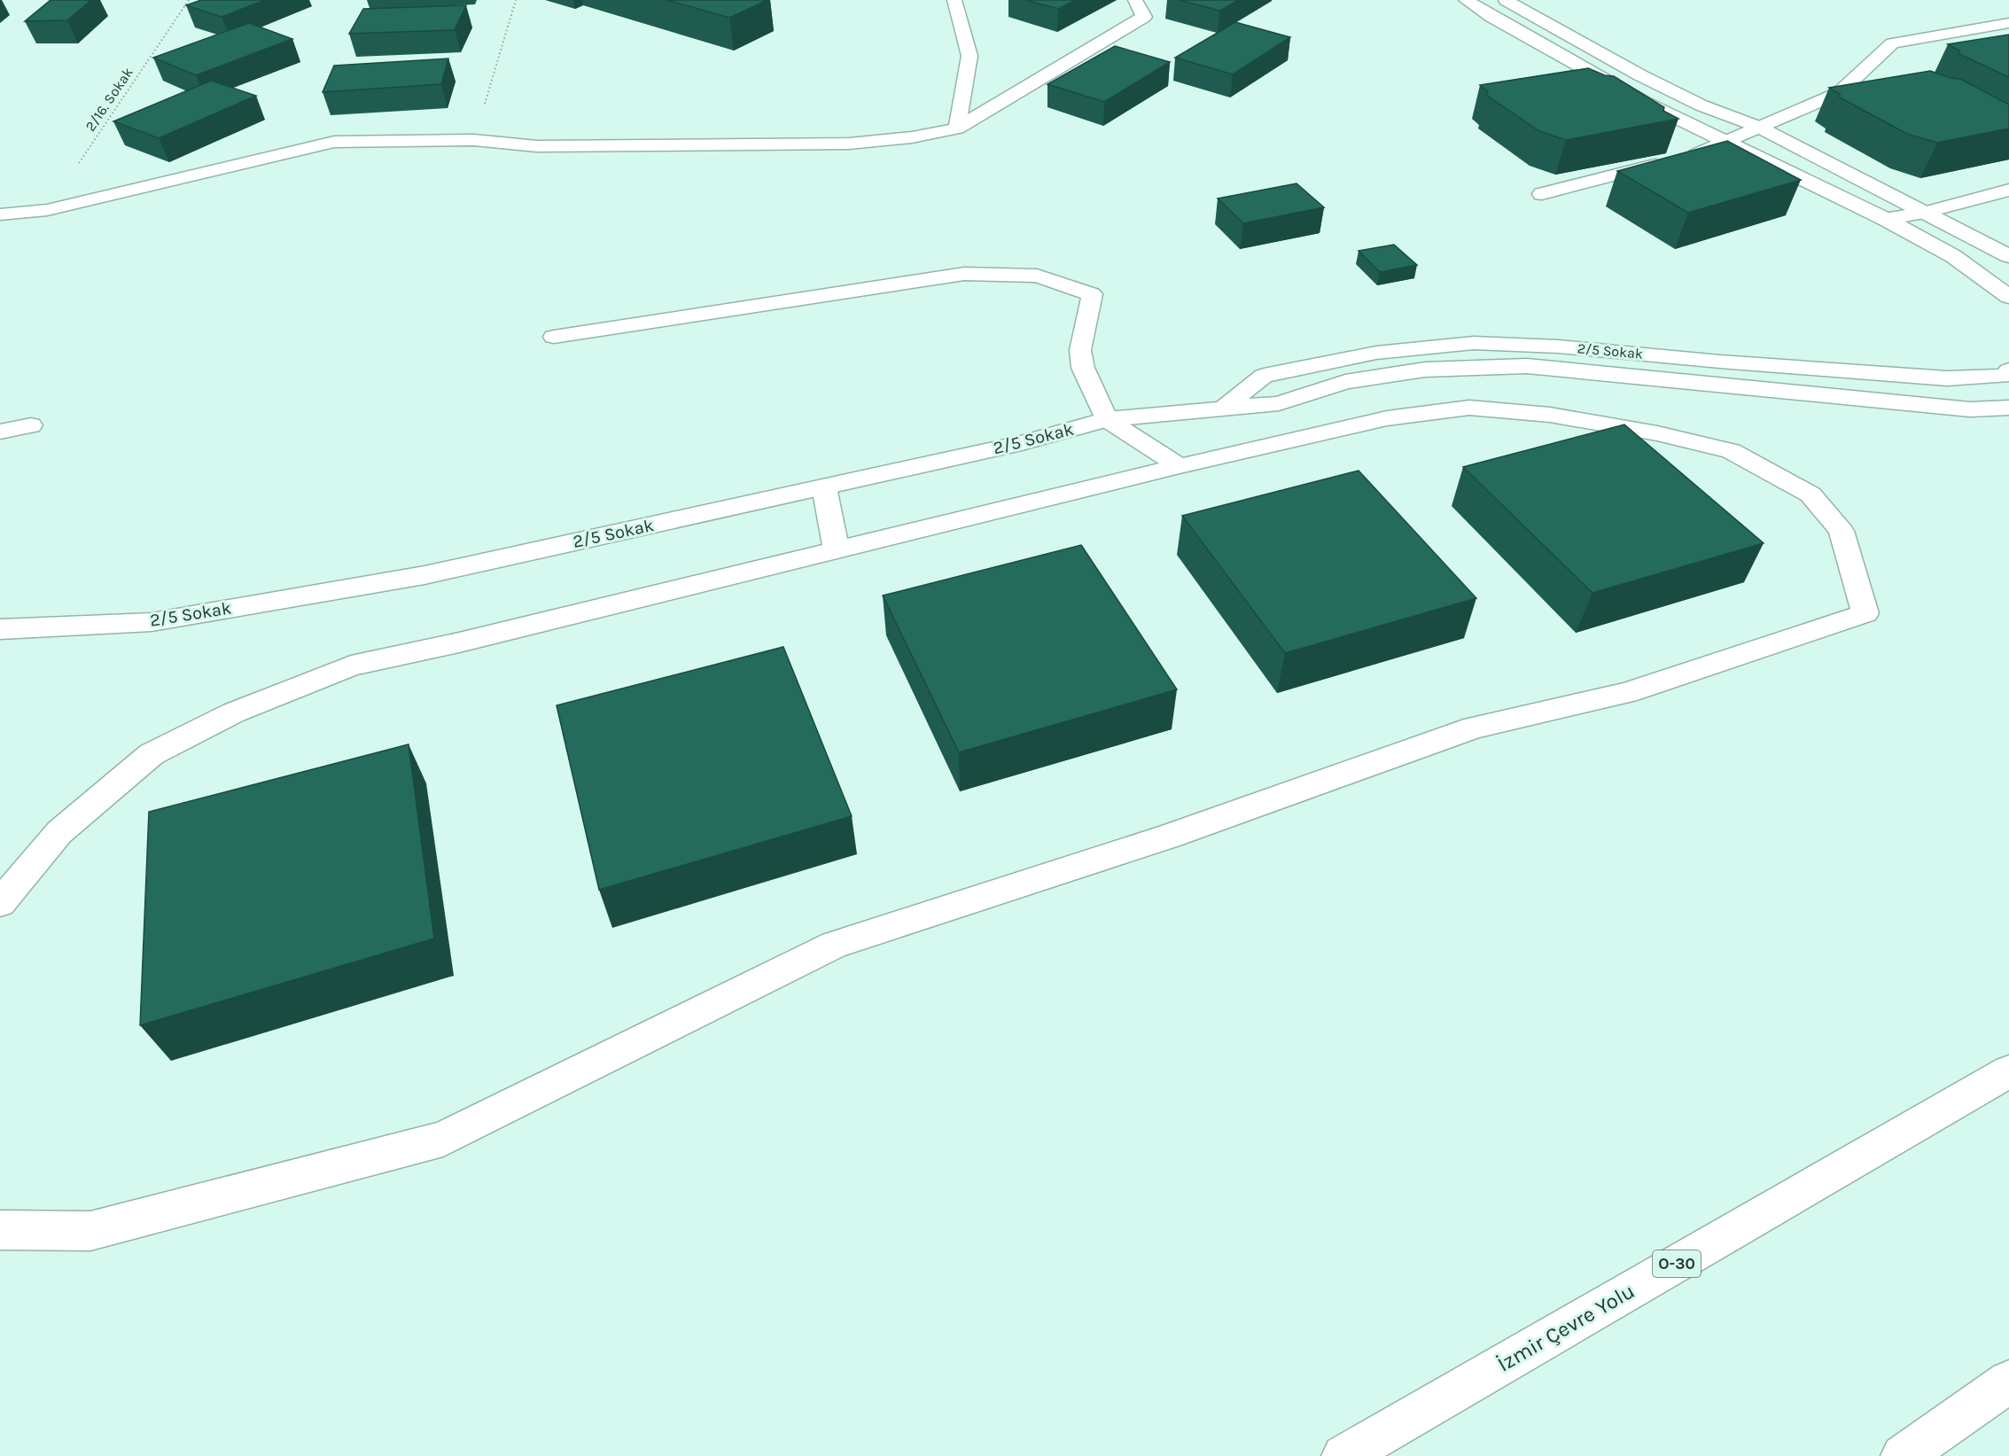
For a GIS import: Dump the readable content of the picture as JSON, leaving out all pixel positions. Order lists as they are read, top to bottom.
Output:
{
  "streets": {
    "main road": ["2/5 Sokak", "O-30", "İzmir Çevre Yolu"],
    "path": ["2/16. Sokak"]
  }
}
